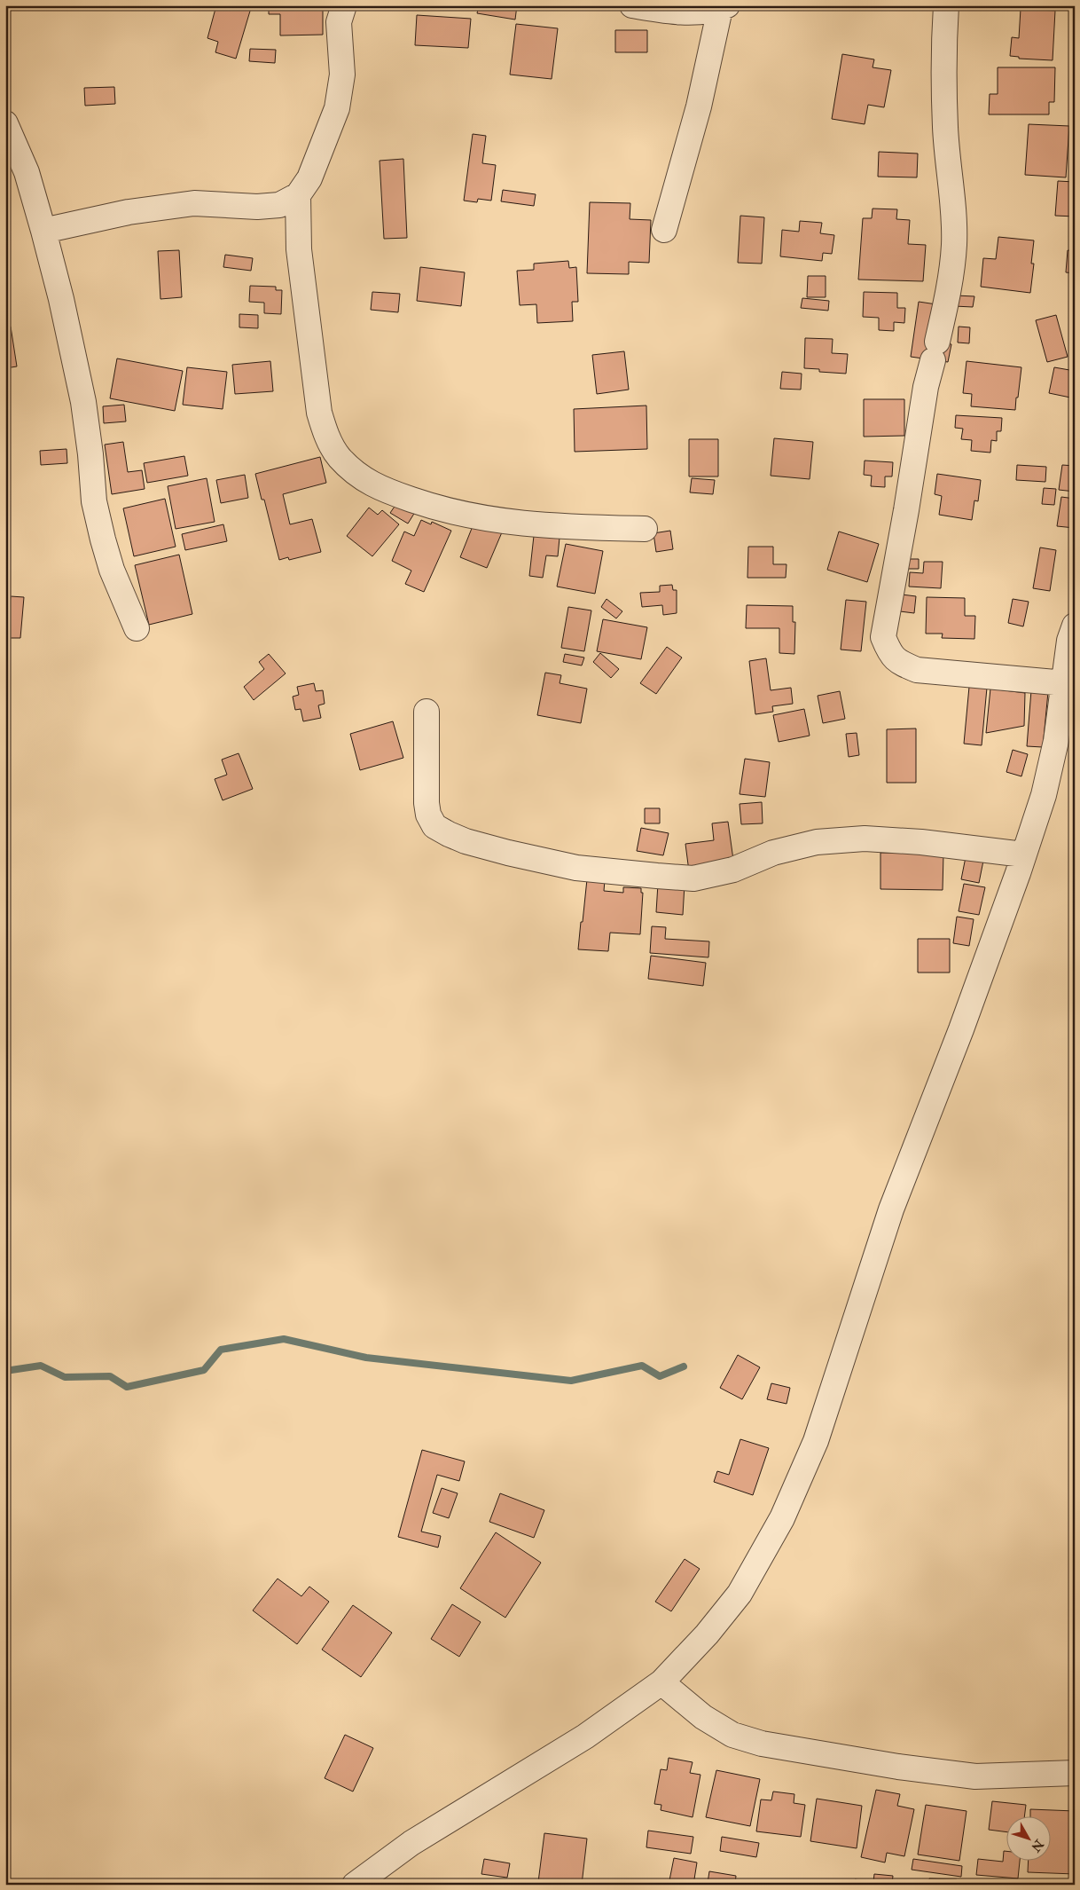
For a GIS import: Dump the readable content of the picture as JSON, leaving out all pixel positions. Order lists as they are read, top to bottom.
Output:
{
  "north": "bottom right"
}
